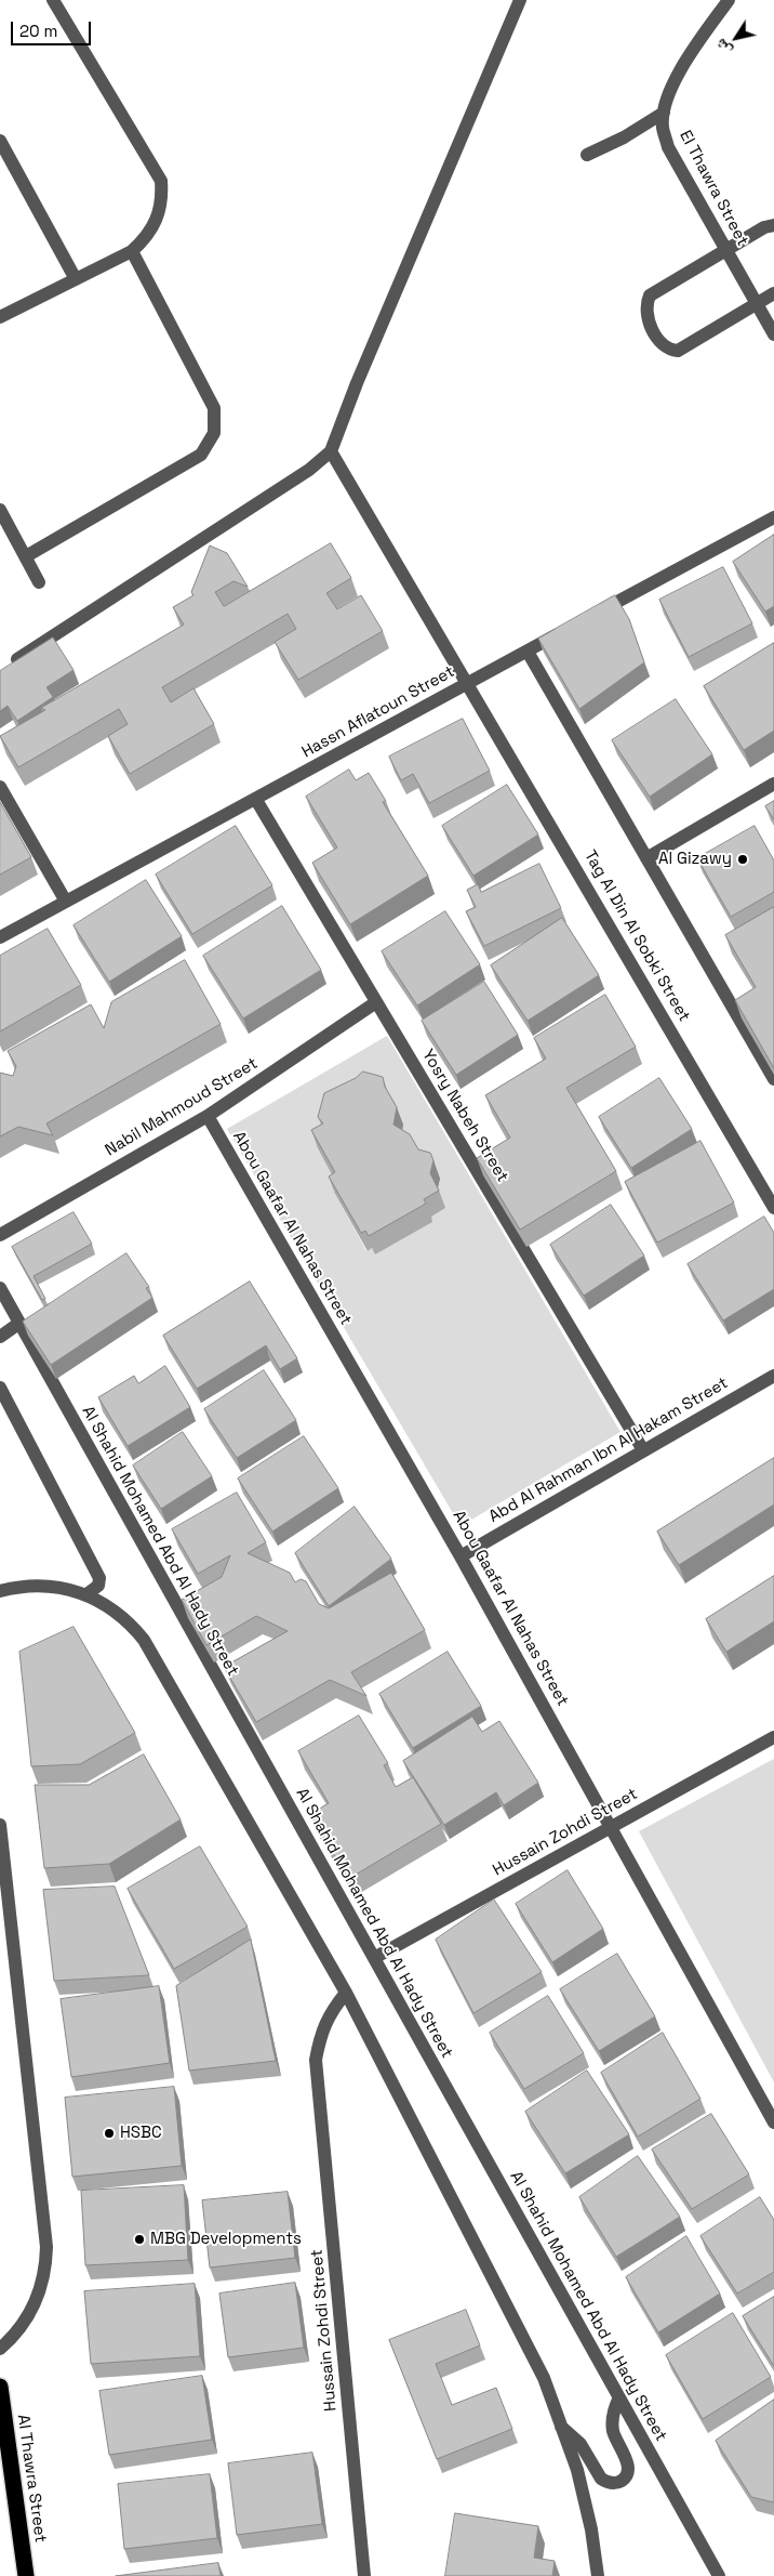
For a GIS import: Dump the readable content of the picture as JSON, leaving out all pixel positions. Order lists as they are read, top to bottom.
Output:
{
  "streets": {
    "highway": ["Al Thawra Street"],
    "street": [
      "El Thawra Street",
      "Hassn Aflatoun Street",
      "Tag Al Din Al Sobki Street",
      "Nabil Mahmoud Street",
      "Yosry Nabeh Street",
      "Abou Gaafar Al Nahas Street",
      "Abd Al Rahman Ibn Al Hakam Street",
      "Al Shahid Mohamed Abd Al Hady Street",
      "Hussain Zohdi Street"
    ]
  },
  "crossings": [
    ["Hassn Aflatoun Street", "Tag Al Din Al Sobki Street"],
    ["Hassn Aflatoun Street", "Yosry Nabeh Street"],
    ["Nabil Mahmoud Street", "Yosry Nabeh Street"],
    ["Nabil Mahmoud Street", "Abou Gaafar Al Nahas Street"],
    ["Yosry Nabeh Street", "Abd Al Rahman Ibn Al Hakam Street"],
    ["Abou Gaafar Al Nahas Street", "Abd Al Rahman Ibn Al Hakam Street"],
    ["Abou Gaafar Al Nahas Street", "Hussain Zohdi Street"],
    ["Al Shahid Mohamed Abd Al Hady Street", "Hussain Zohdi Street"]
  ],
  "places": ["Al Gizawy", "HSBC", "MBG Developments"],
  "scale_bar": "20 m",
  "north": "bottom left"
}
